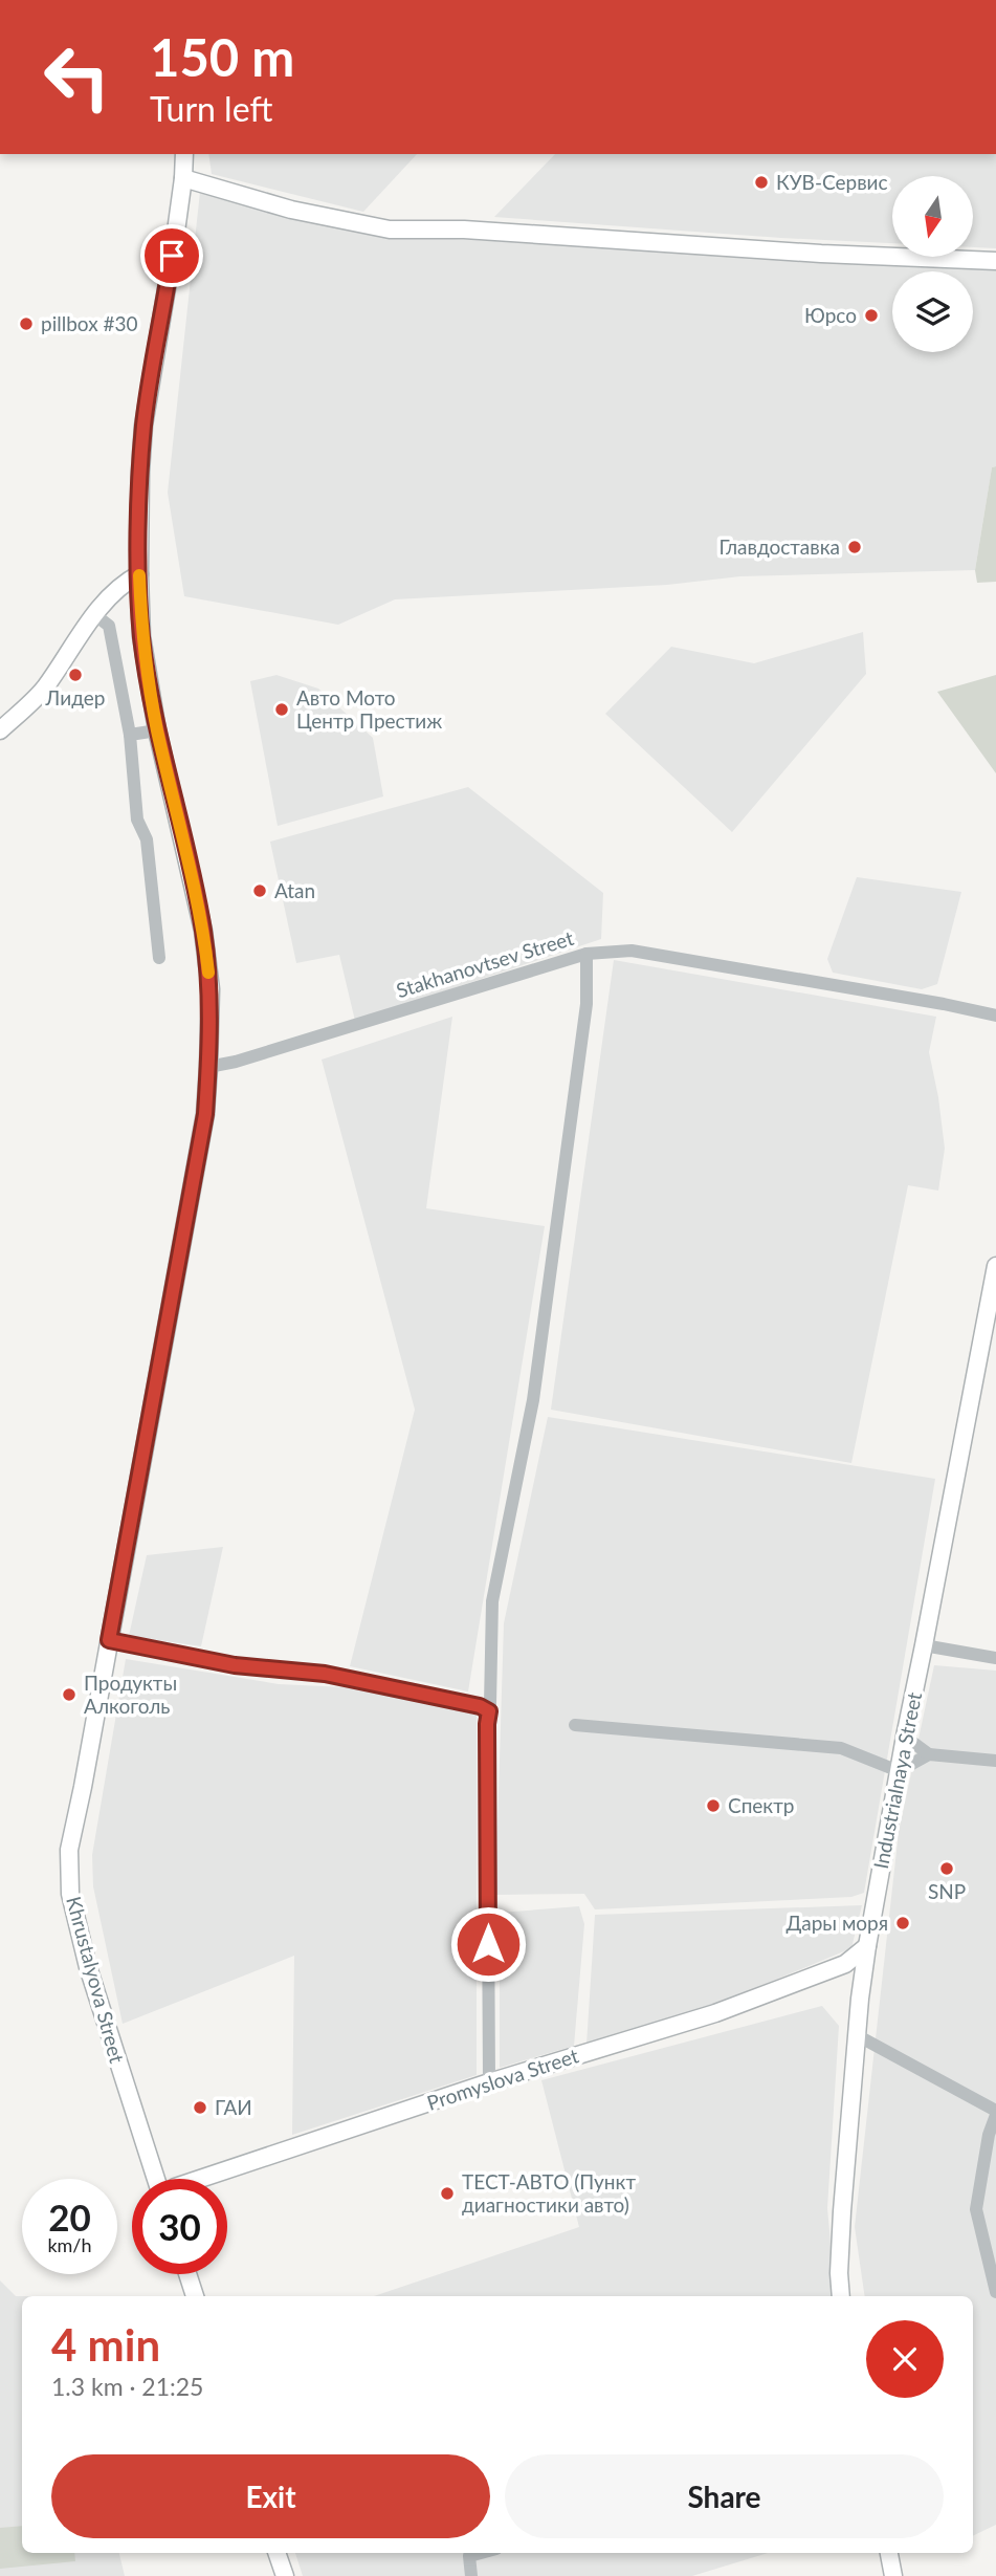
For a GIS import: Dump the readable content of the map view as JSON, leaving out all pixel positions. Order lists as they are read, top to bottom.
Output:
{
  "streets": {
    "main road": ["Industrialnaya Street", "Khrustalyova Street", "Promyslova Street"],
    "street": ["Stakhanovtsev Street"]
  },
  "crossings": [
    ["Stakhanovtsev Street", "Khrustalyova Street"],
    ["Industrialnaya Street", "Promyslova Street"]
  ],
  "places": [
    "КУВ-Сервис",
    "Юрсо",
    "pillbox #30",
    "Главдоставка",
    "Лидер",
    "Авто Мото Центр Престиж",
    "Atan",
    "Продукты Алкоголь",
    "Спектр",
    "SNP",
    "Дары моря",
    "ГАИ",
    "ТЕСТ-АВТО (Пункт диагностики авто)"
  ],
  "north": "bottom",
  "page": {
    "turn": ["150 m", "Turn left"],
    "speed": "20 km/h",
    "limit": "30",
    "heading": ["4 min", "1.3 km · 21:25"],
    "buttons": ["Exit", "Share"]
  }
}
